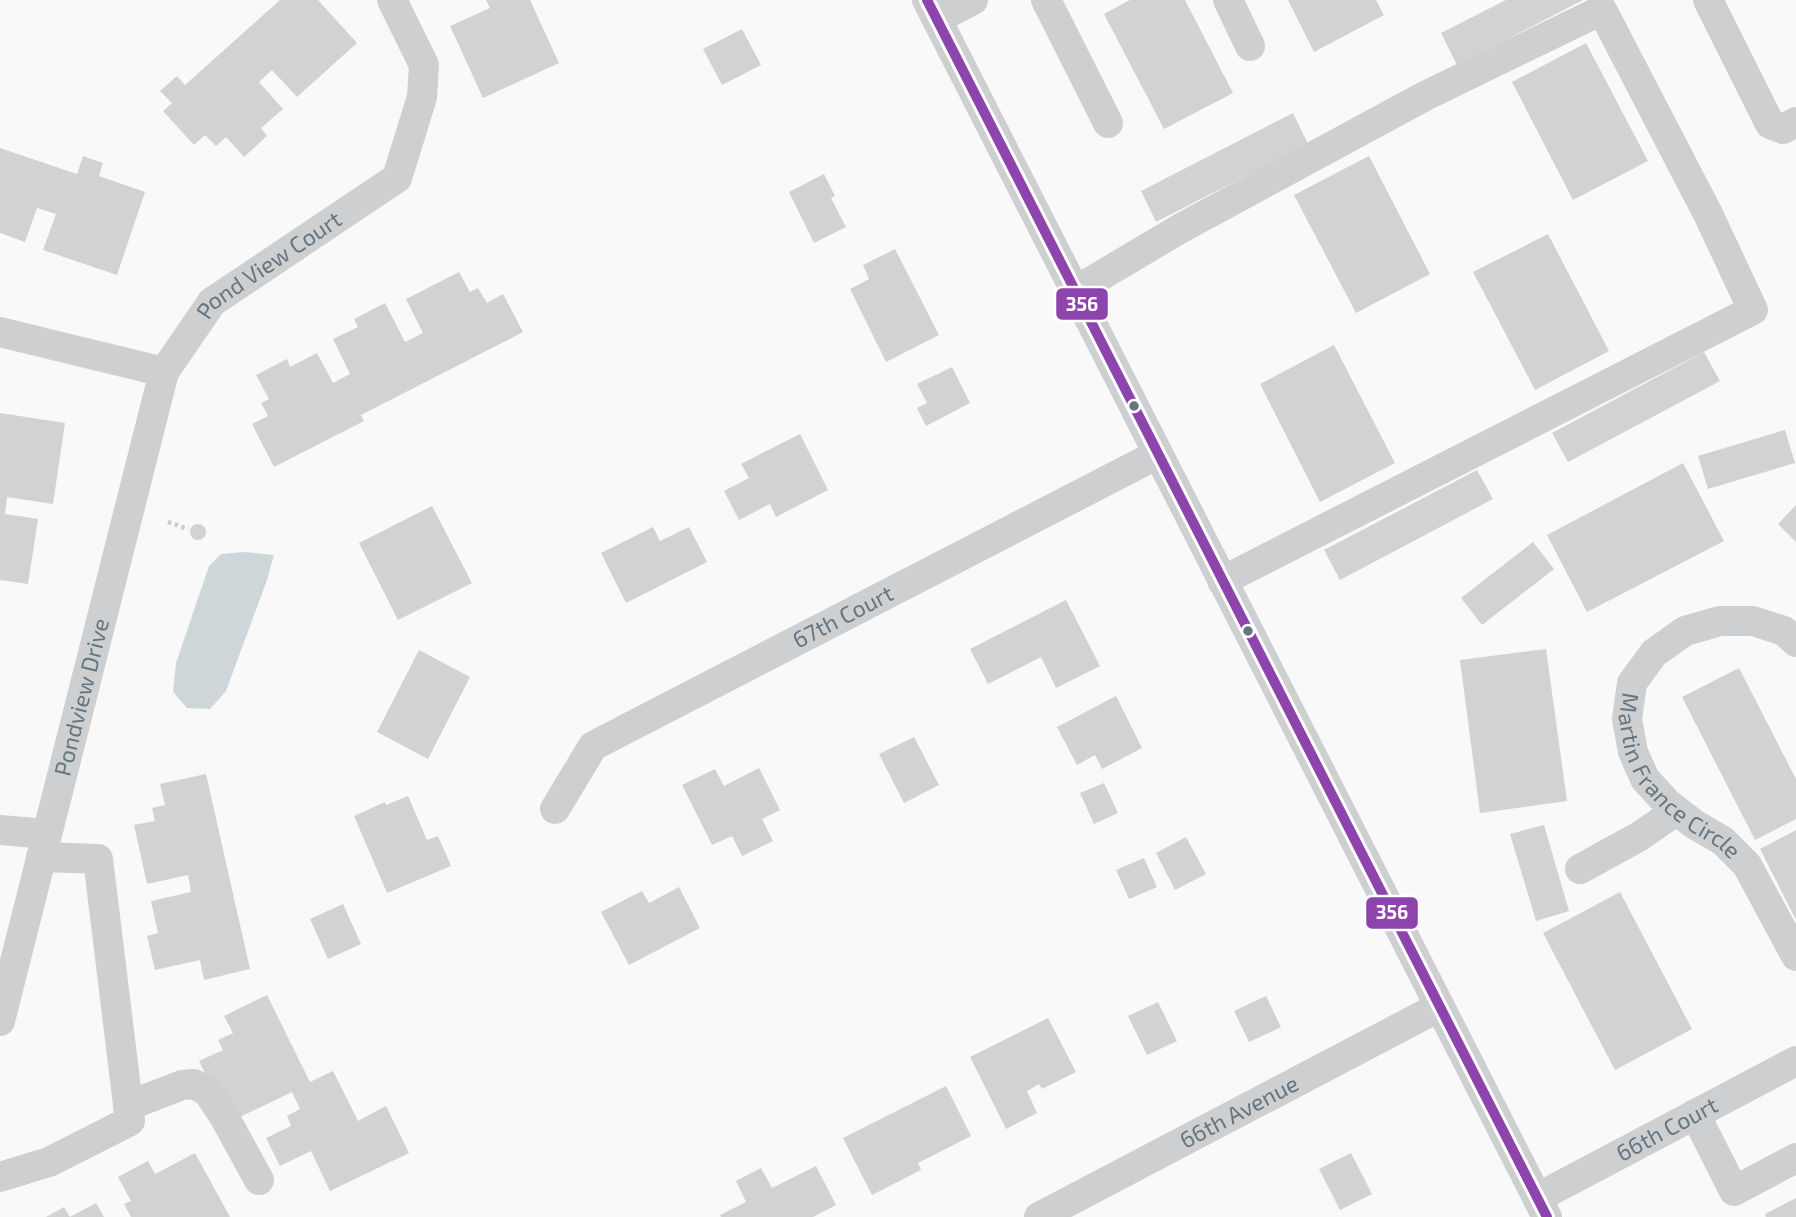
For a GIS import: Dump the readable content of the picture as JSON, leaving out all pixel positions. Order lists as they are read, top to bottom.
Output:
{
  "streets": {
    "street": [
      "Pond View Court",
      "67th Court",
      "Pondview Drive",
      "Martin France Circle",
      "66th Avenue",
      "66th Court"
    ]
  },
  "crossings": [
    ["Pond View Court", "Pondview Drive"]
  ],
  "lines": ["transit line 356"]
}
